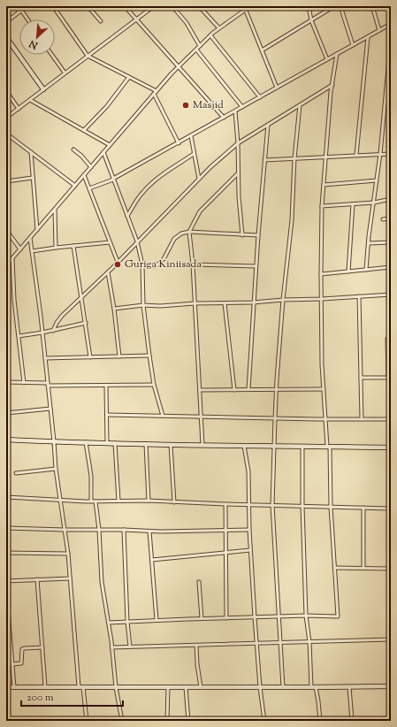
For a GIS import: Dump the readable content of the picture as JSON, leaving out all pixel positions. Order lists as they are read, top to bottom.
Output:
{
  "places": ["Masjid", "Guriga Kiniisada"],
  "scale_bar": "200 m",
  "north": "bottom left"
}
